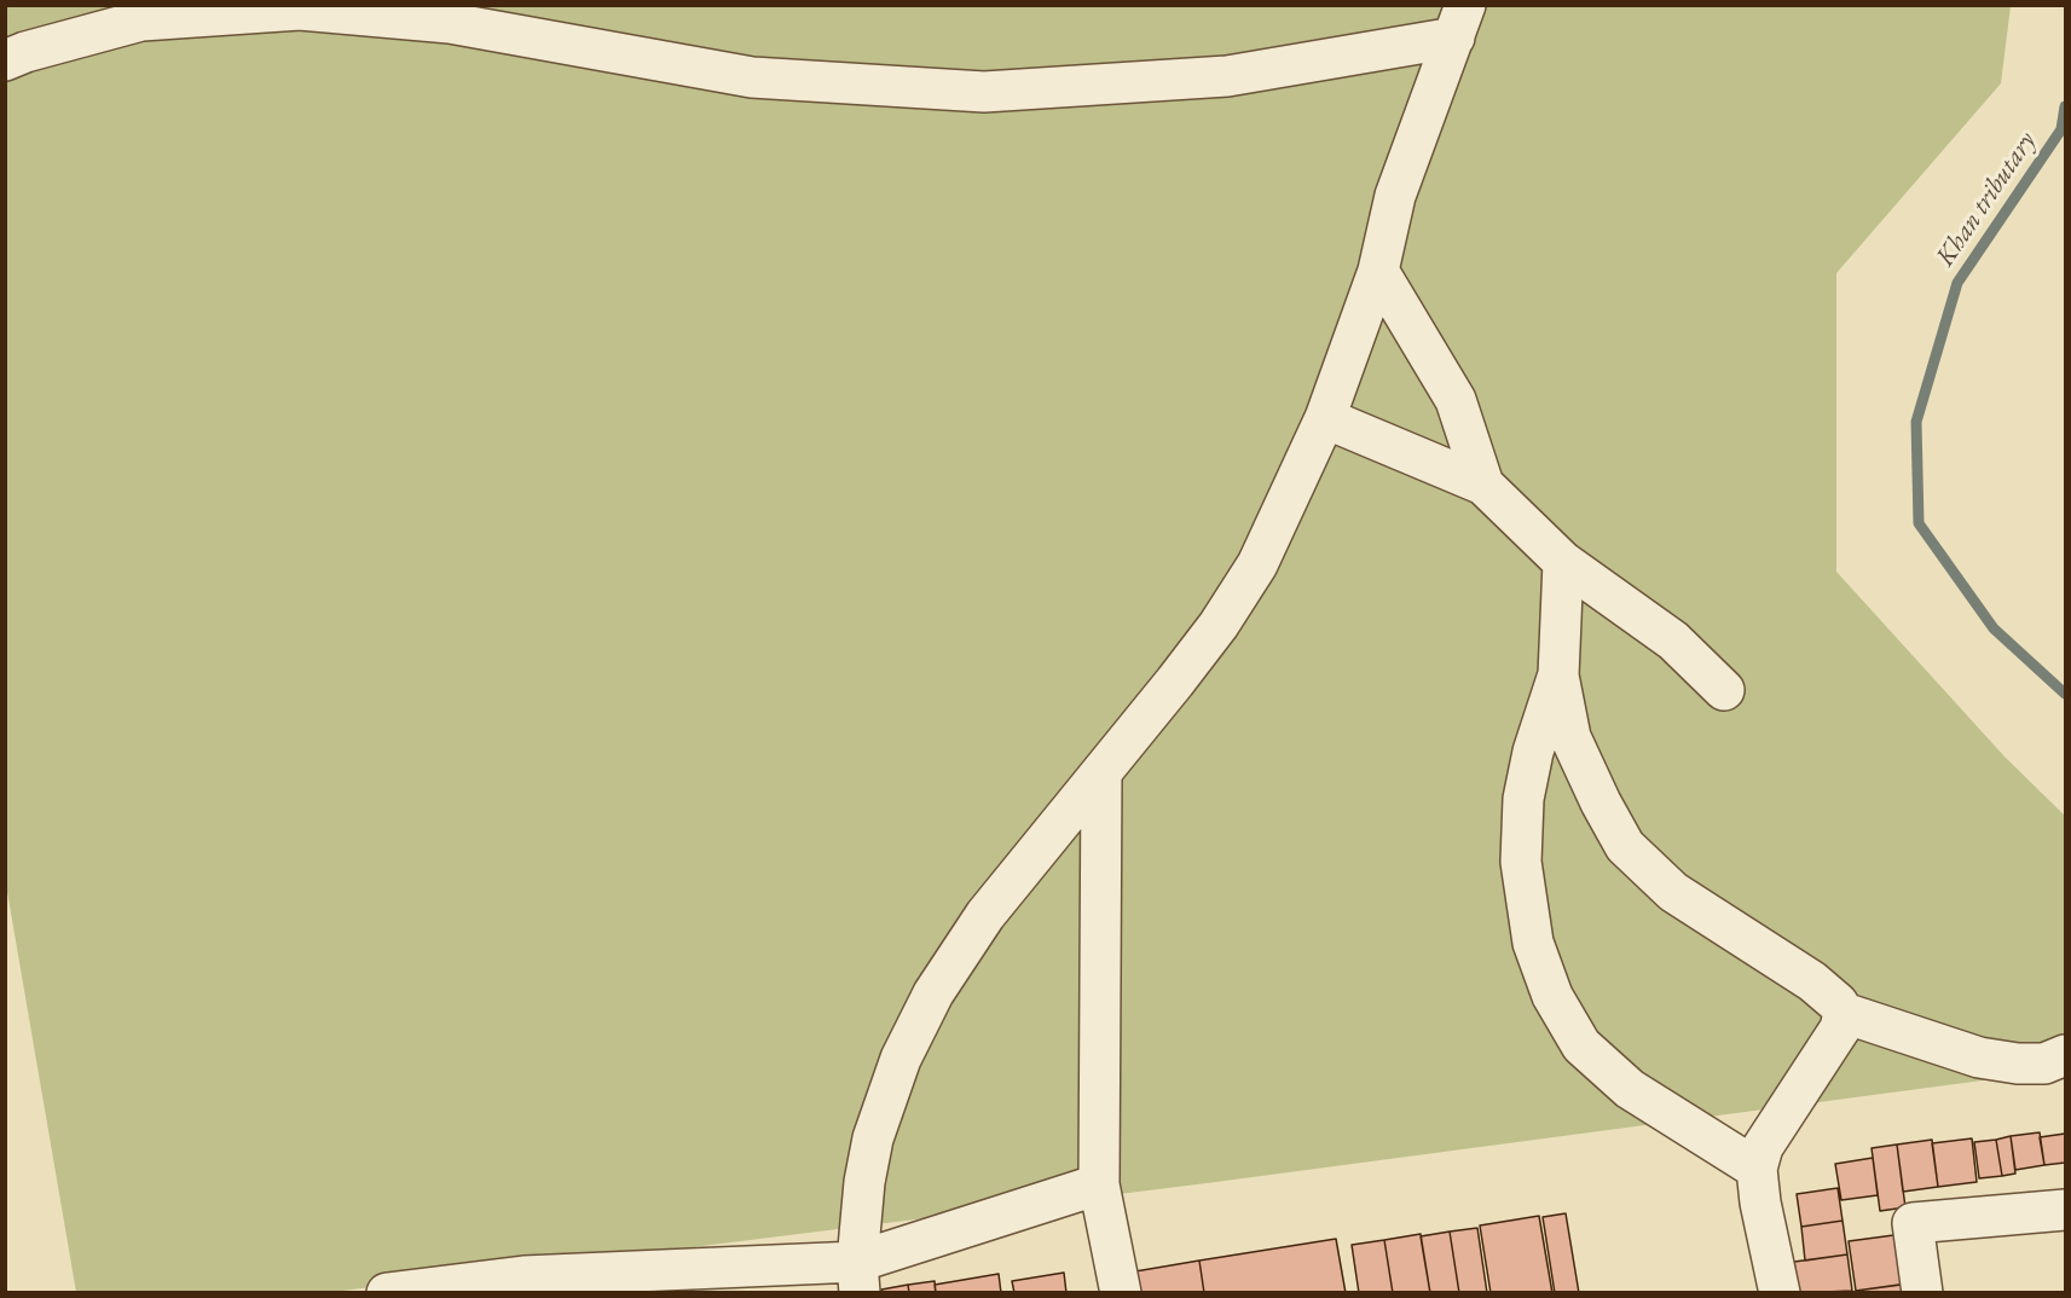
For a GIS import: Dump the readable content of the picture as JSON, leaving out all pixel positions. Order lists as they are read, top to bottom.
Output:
{
  "water": ["Khan tributary"]
}
